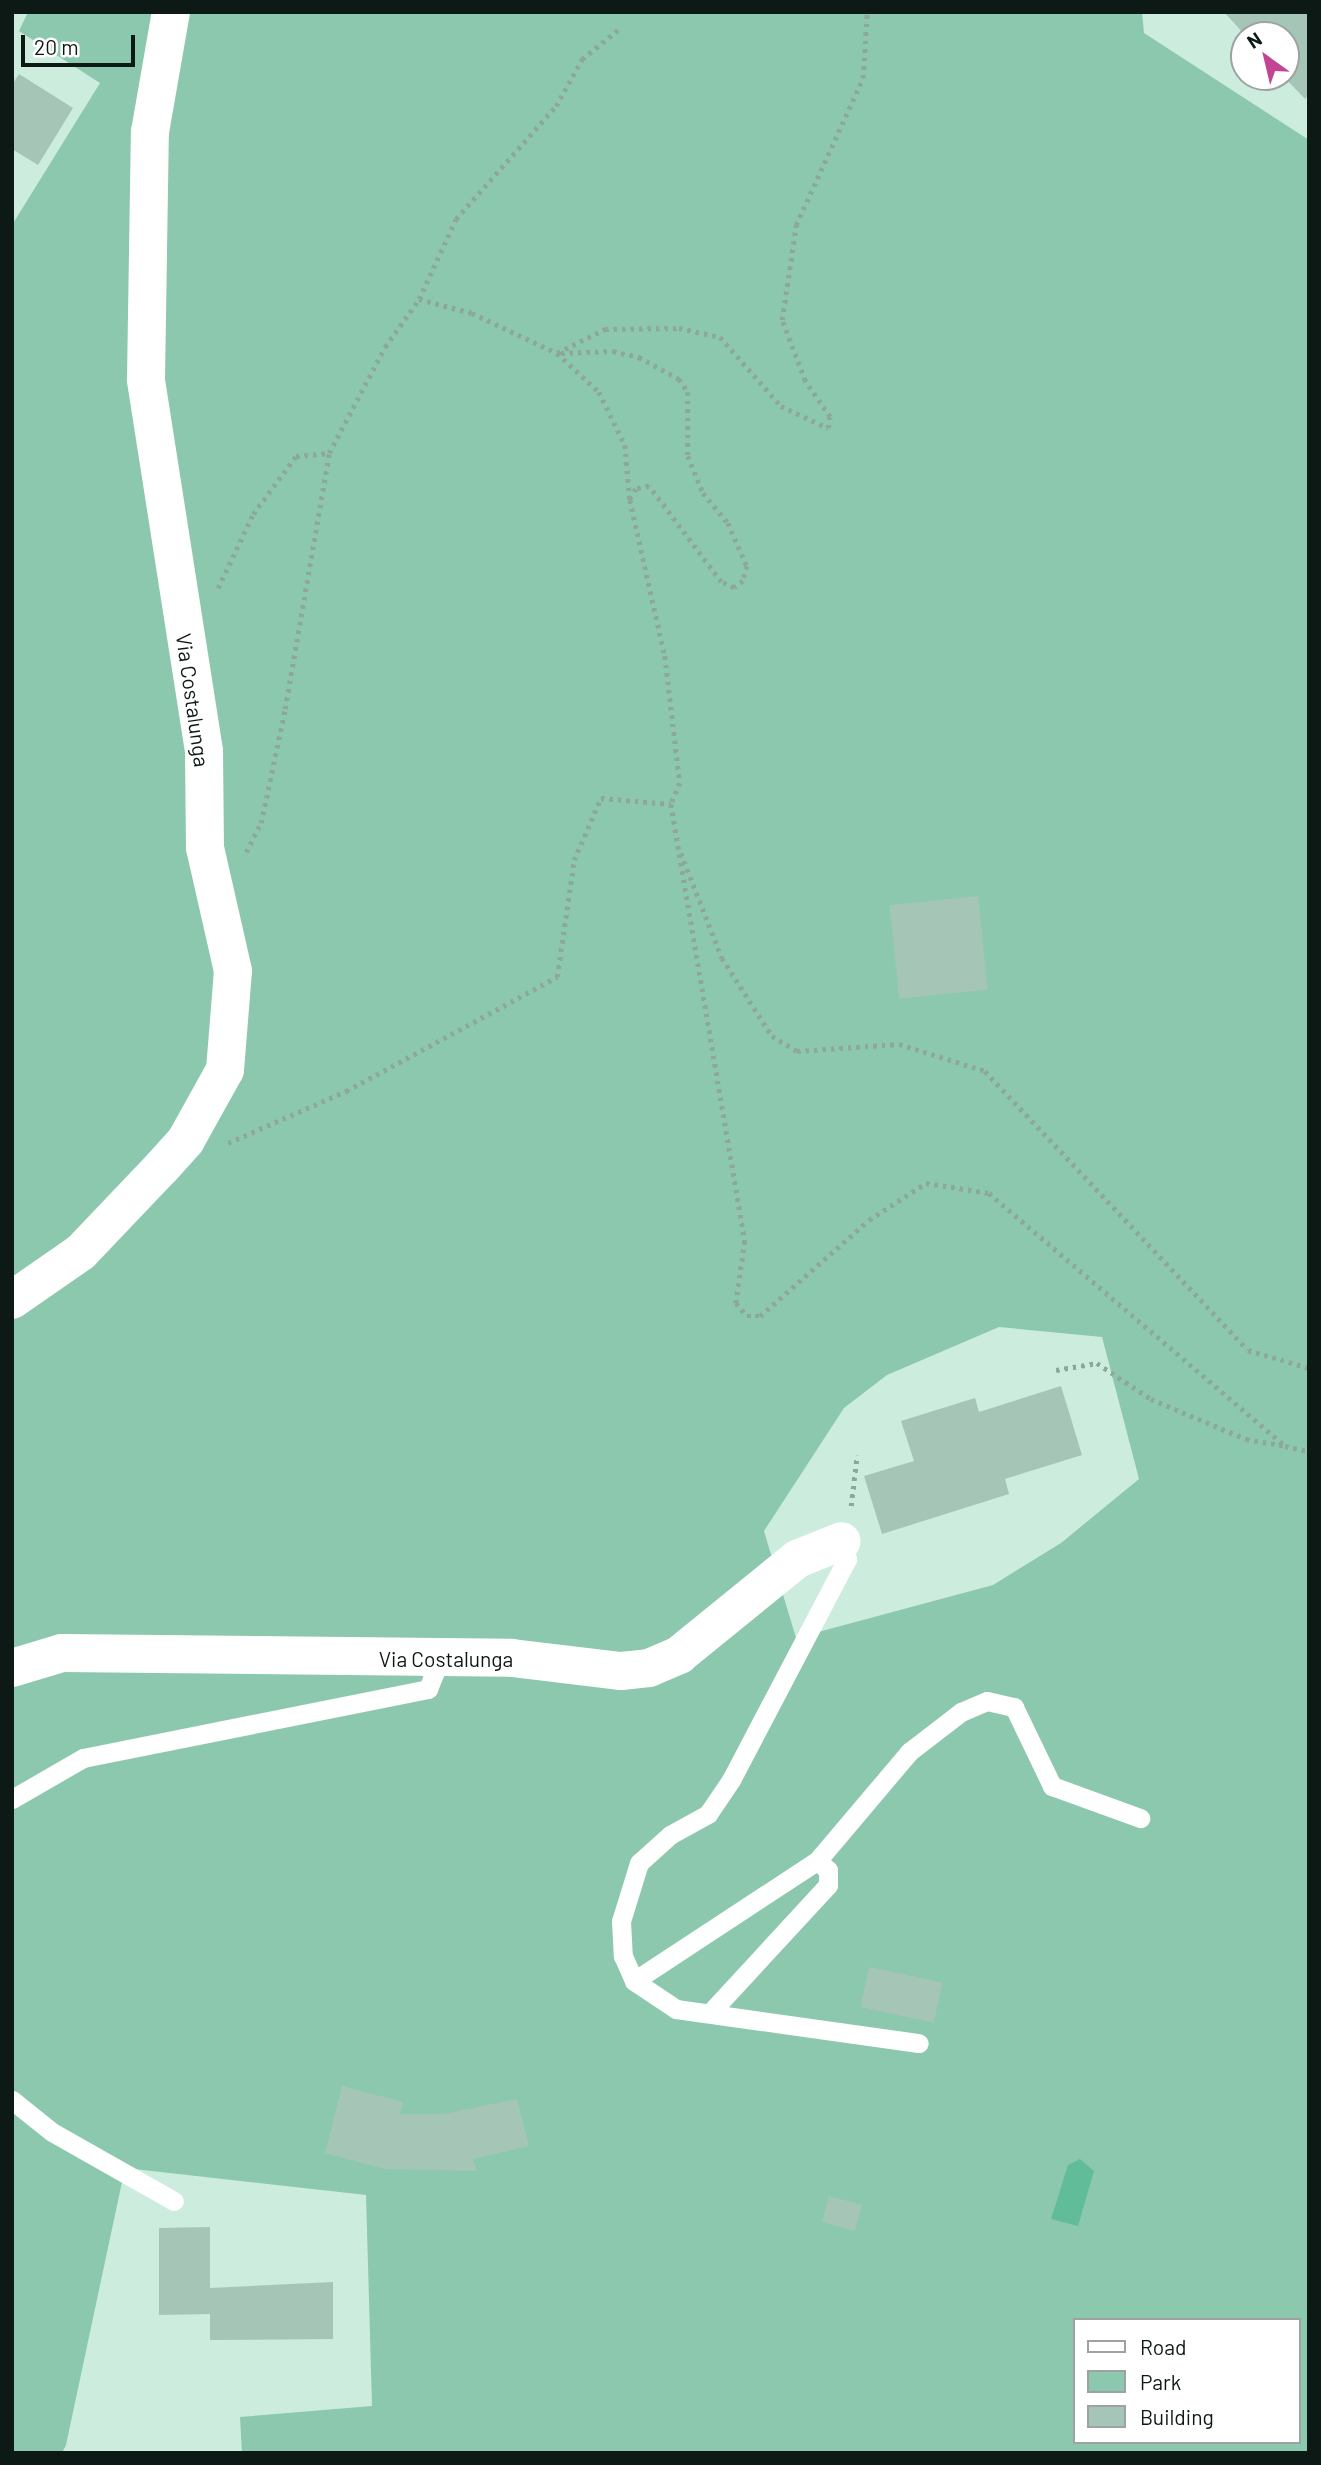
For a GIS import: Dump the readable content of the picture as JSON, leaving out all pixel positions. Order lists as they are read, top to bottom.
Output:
{
  "streets": {
    "street": ["Via Costalunga"]
  },
  "legend": ["Road", "Park", "Building"],
  "scale_bar": "20 m",
  "north": "top left"
}
